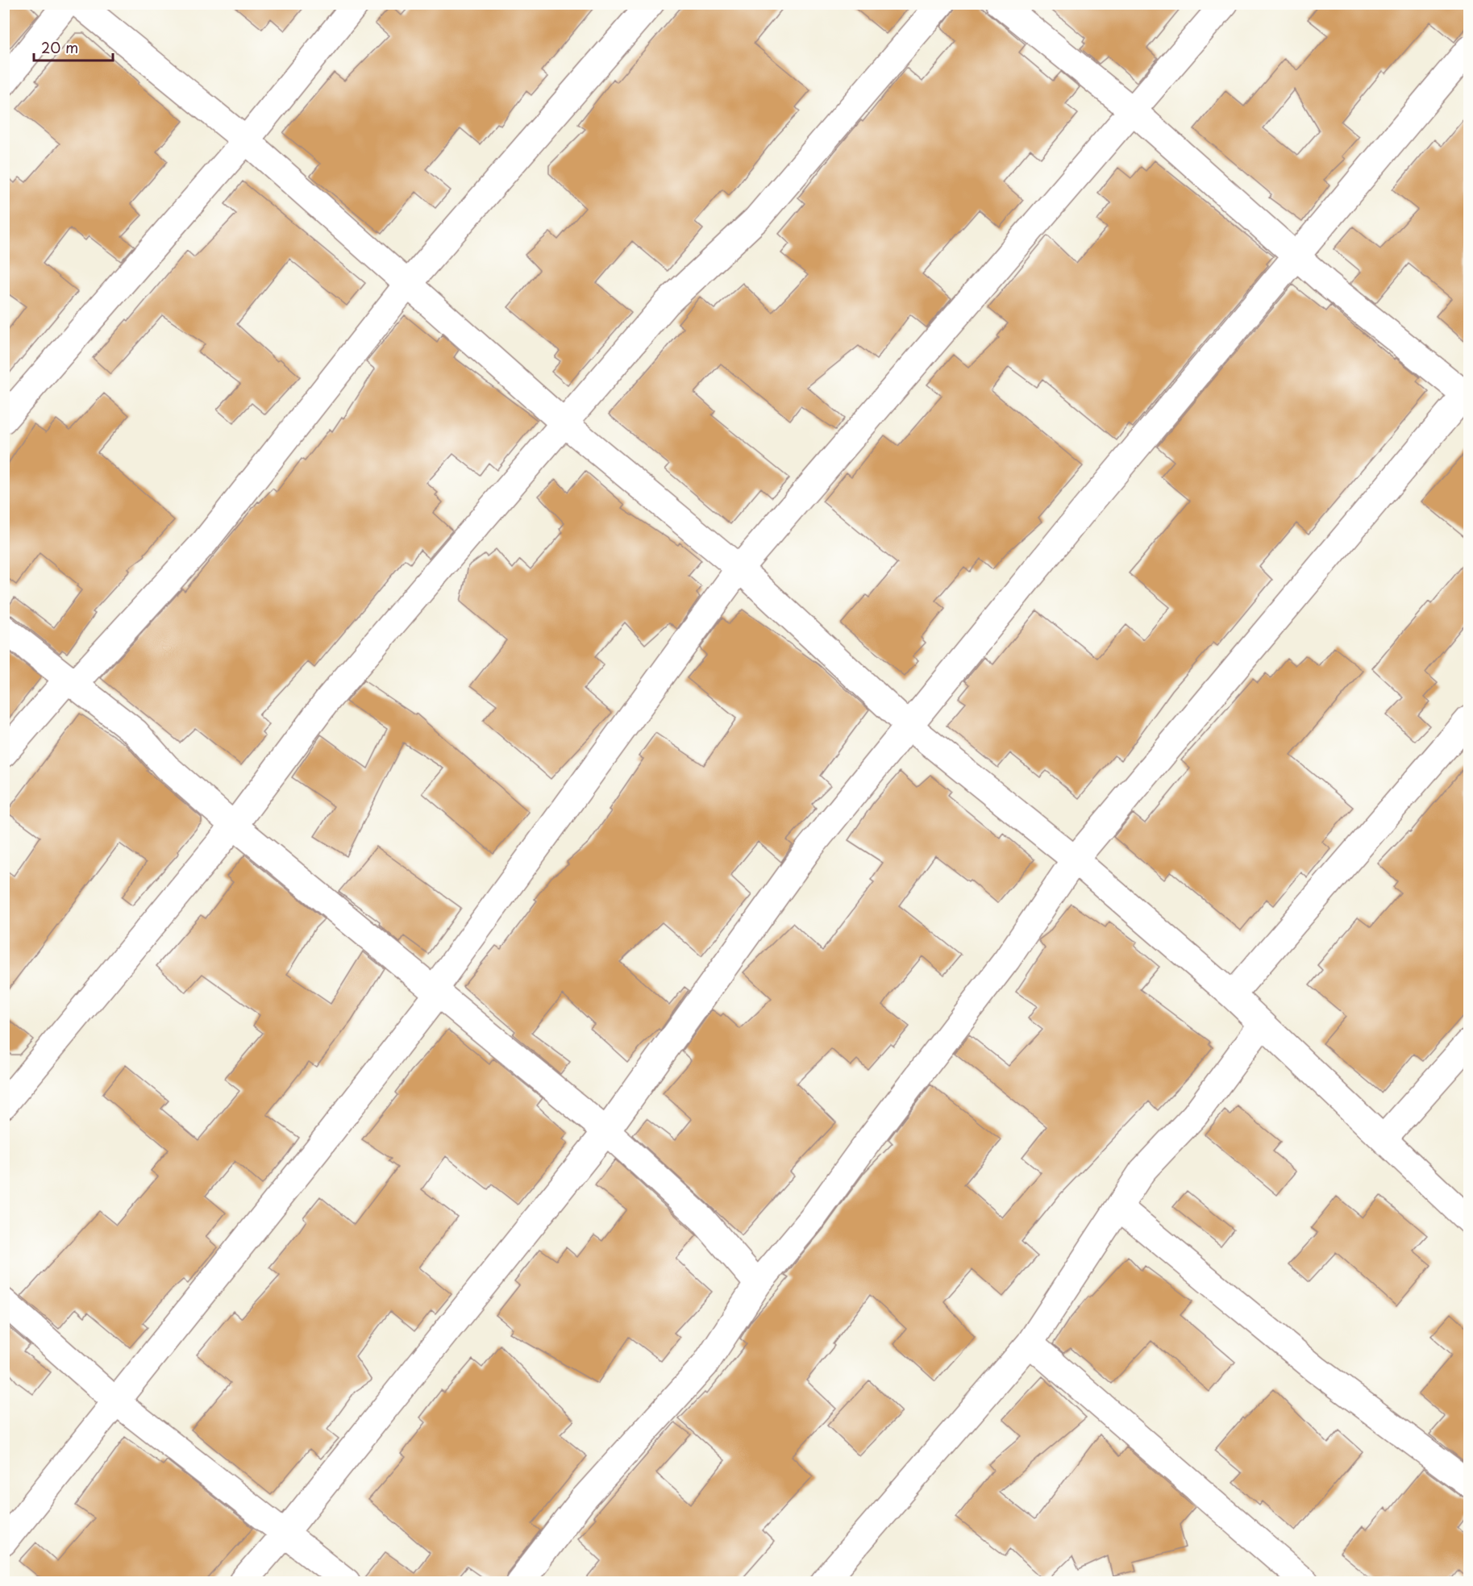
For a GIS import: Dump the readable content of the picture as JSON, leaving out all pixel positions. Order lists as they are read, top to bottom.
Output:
{
  "scale_bar": "20 m"
}
